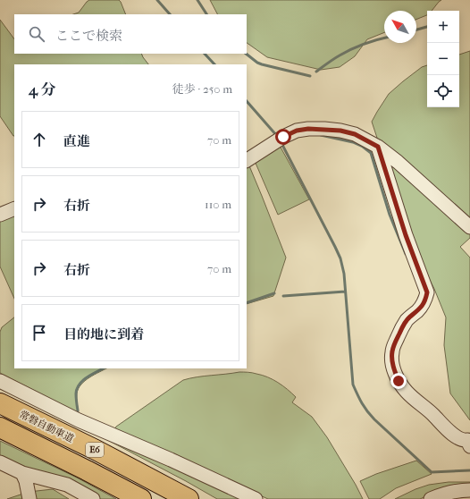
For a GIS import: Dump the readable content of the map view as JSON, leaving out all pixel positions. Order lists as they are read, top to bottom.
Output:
{
  "streets": {
    "highway": ["常磐自動車道", "E6"]
  },
  "north": "top left",
  "page": {
    "map_buttons": ["+", "−"],
    "search": "ここで検索",
    "heading": ["4 分", "徒歩 · 250 m"],
    "list": [
      ["直進", "70 m"],
      ["右折", "110 m"],
      ["右折", "70 m"],
      "目的地に到着"
    ]
  }
}
